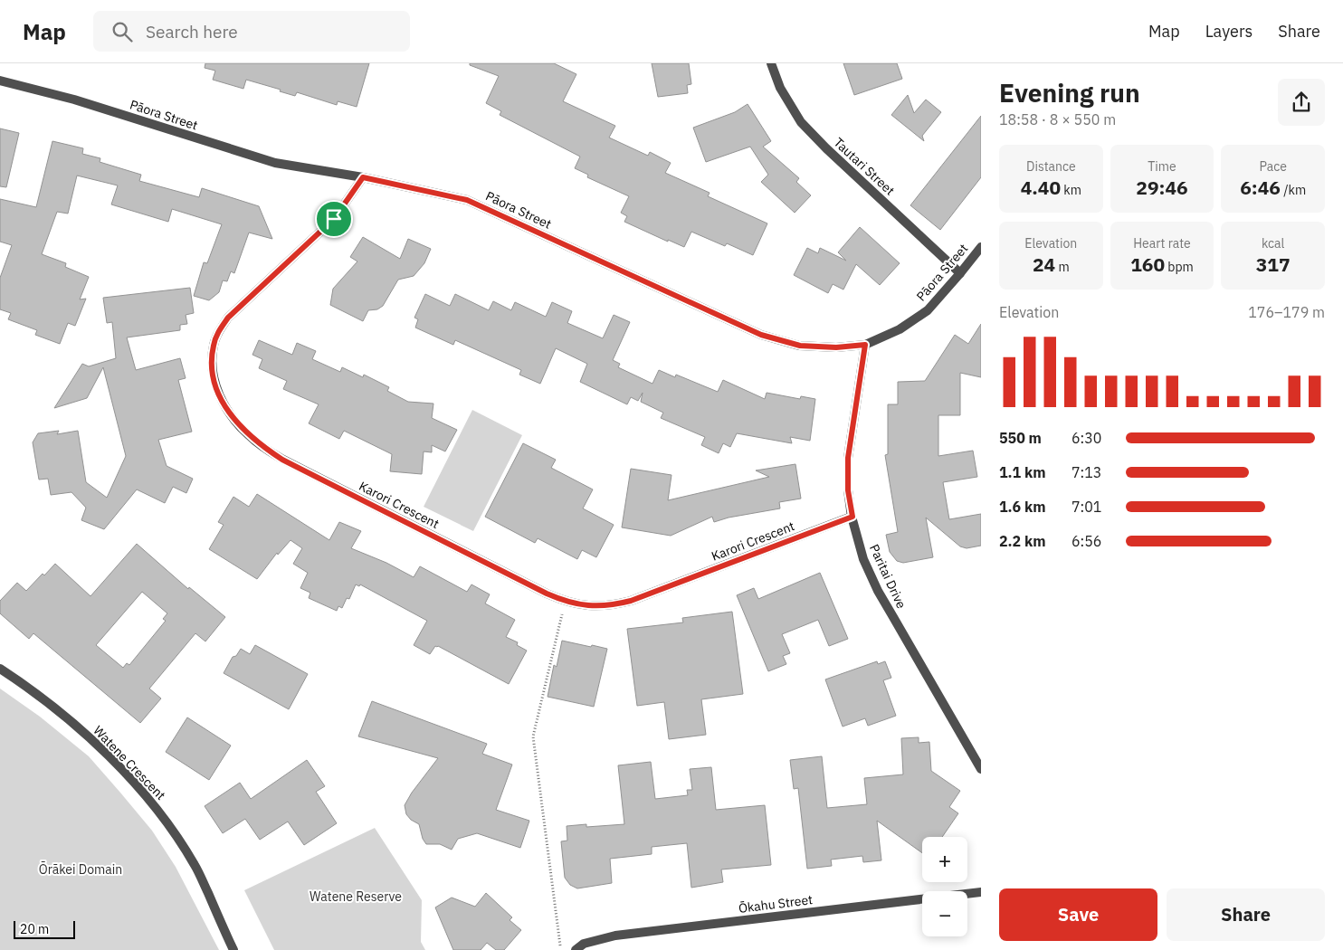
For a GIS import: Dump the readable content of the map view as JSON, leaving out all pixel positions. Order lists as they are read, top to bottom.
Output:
{
  "streets": {
    "street": [
      "Pāora Street",
      "Tautari Street",
      "Karori Crescent",
      "Paritai Drive",
      "Watene Crescent",
      "Ōkahu Street"
    ]
  },
  "crossings": [
    ["Pāora Street", "Tautari Street"],
    ["Pāora Street", "Karori Crescent"],
    ["Pāora Street", "Paritai Drive"],
    ["Karori Crescent", "Paritai Drive"]
  ],
  "parks": ["Ōrākei Domain", "Watene Reserve"],
  "scale_bar": "20 m",
  "page": {
    "header": "Map",
    "search": "Search here",
    "nav": ["Map", "Layers", "Share"],
    "heading": ["Evening run", "18:58 · 8 × 550 m"],
    "stats": [
      ["Distance", "4.40 km"],
      ["Time", "29:46"],
      ["Pace", "6:46 /km"],
      ["Elevation", "24 m"],
      ["Heart rate", "160 bpm"],
      ["kcal", "317"]
    ],
    "chart": ["Elevation", "176–179 m"],
    "list": [
      {
        "name": "550 m",
        "note": "6:30"
      },
      {
        "name": "1.1 km",
        "note": "7:13"
      },
      {
        "name": "1.6 km",
        "note": "7:01"
      },
      {
        "name": "2.2 km",
        "note": "6:56"
      }
    ],
    "map_buttons": ["+", "−"],
    "buttons": ["Save", "Share"],
    "scale": "20 m"
  }
}
